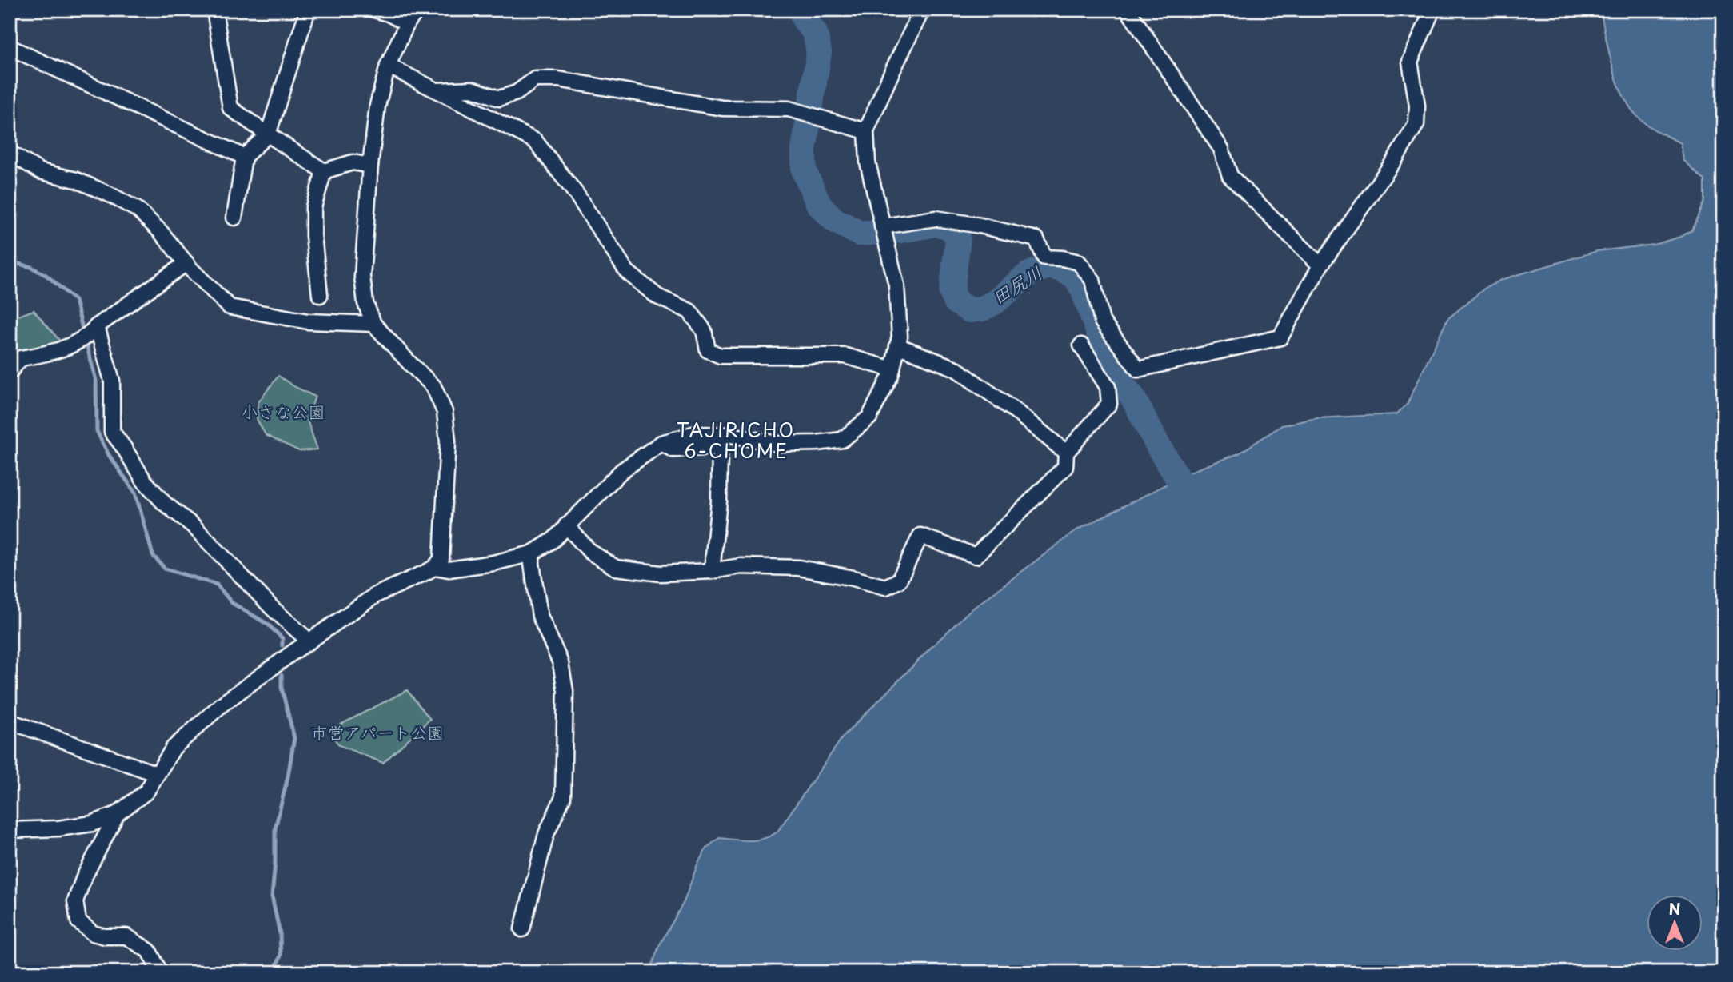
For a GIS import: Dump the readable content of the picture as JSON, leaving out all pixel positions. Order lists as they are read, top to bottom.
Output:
{
  "districts": ["TAJIRICHO 6-CHOME"],
  "water": ["田尻川"],
  "parks": ["小さな公園", "市営アパート公園"],
  "north": "top"
}
